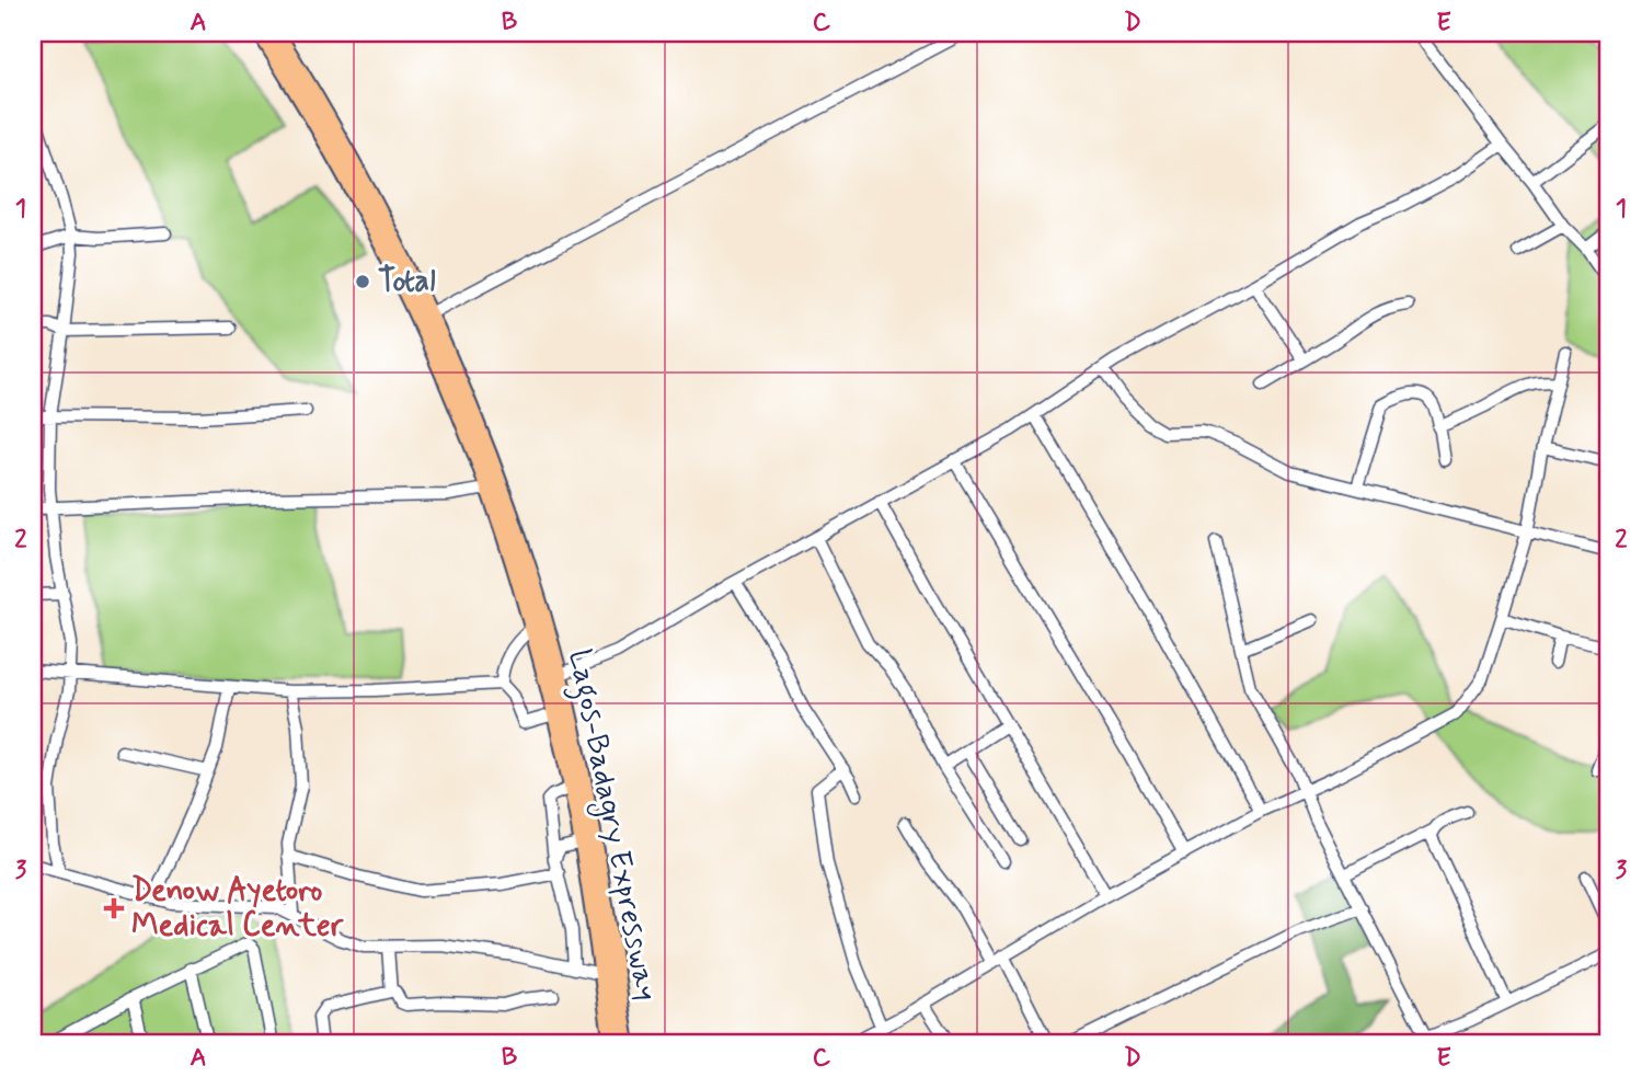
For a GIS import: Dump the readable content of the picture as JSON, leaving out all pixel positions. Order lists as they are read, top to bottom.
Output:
{
  "streets": {
    "highway": ["Lagos-Badagry Expressway"]
  },
  "places": {
    "other": ["Total"],
    "health": ["Denow Ayetoro Medical Center"]
  },
  "grid": {
    "columns": [
      "A",
      "B",
      "C",
      "D",
      "E"
    ],
    "rows": ["1", "2", "3"]
  }
}
